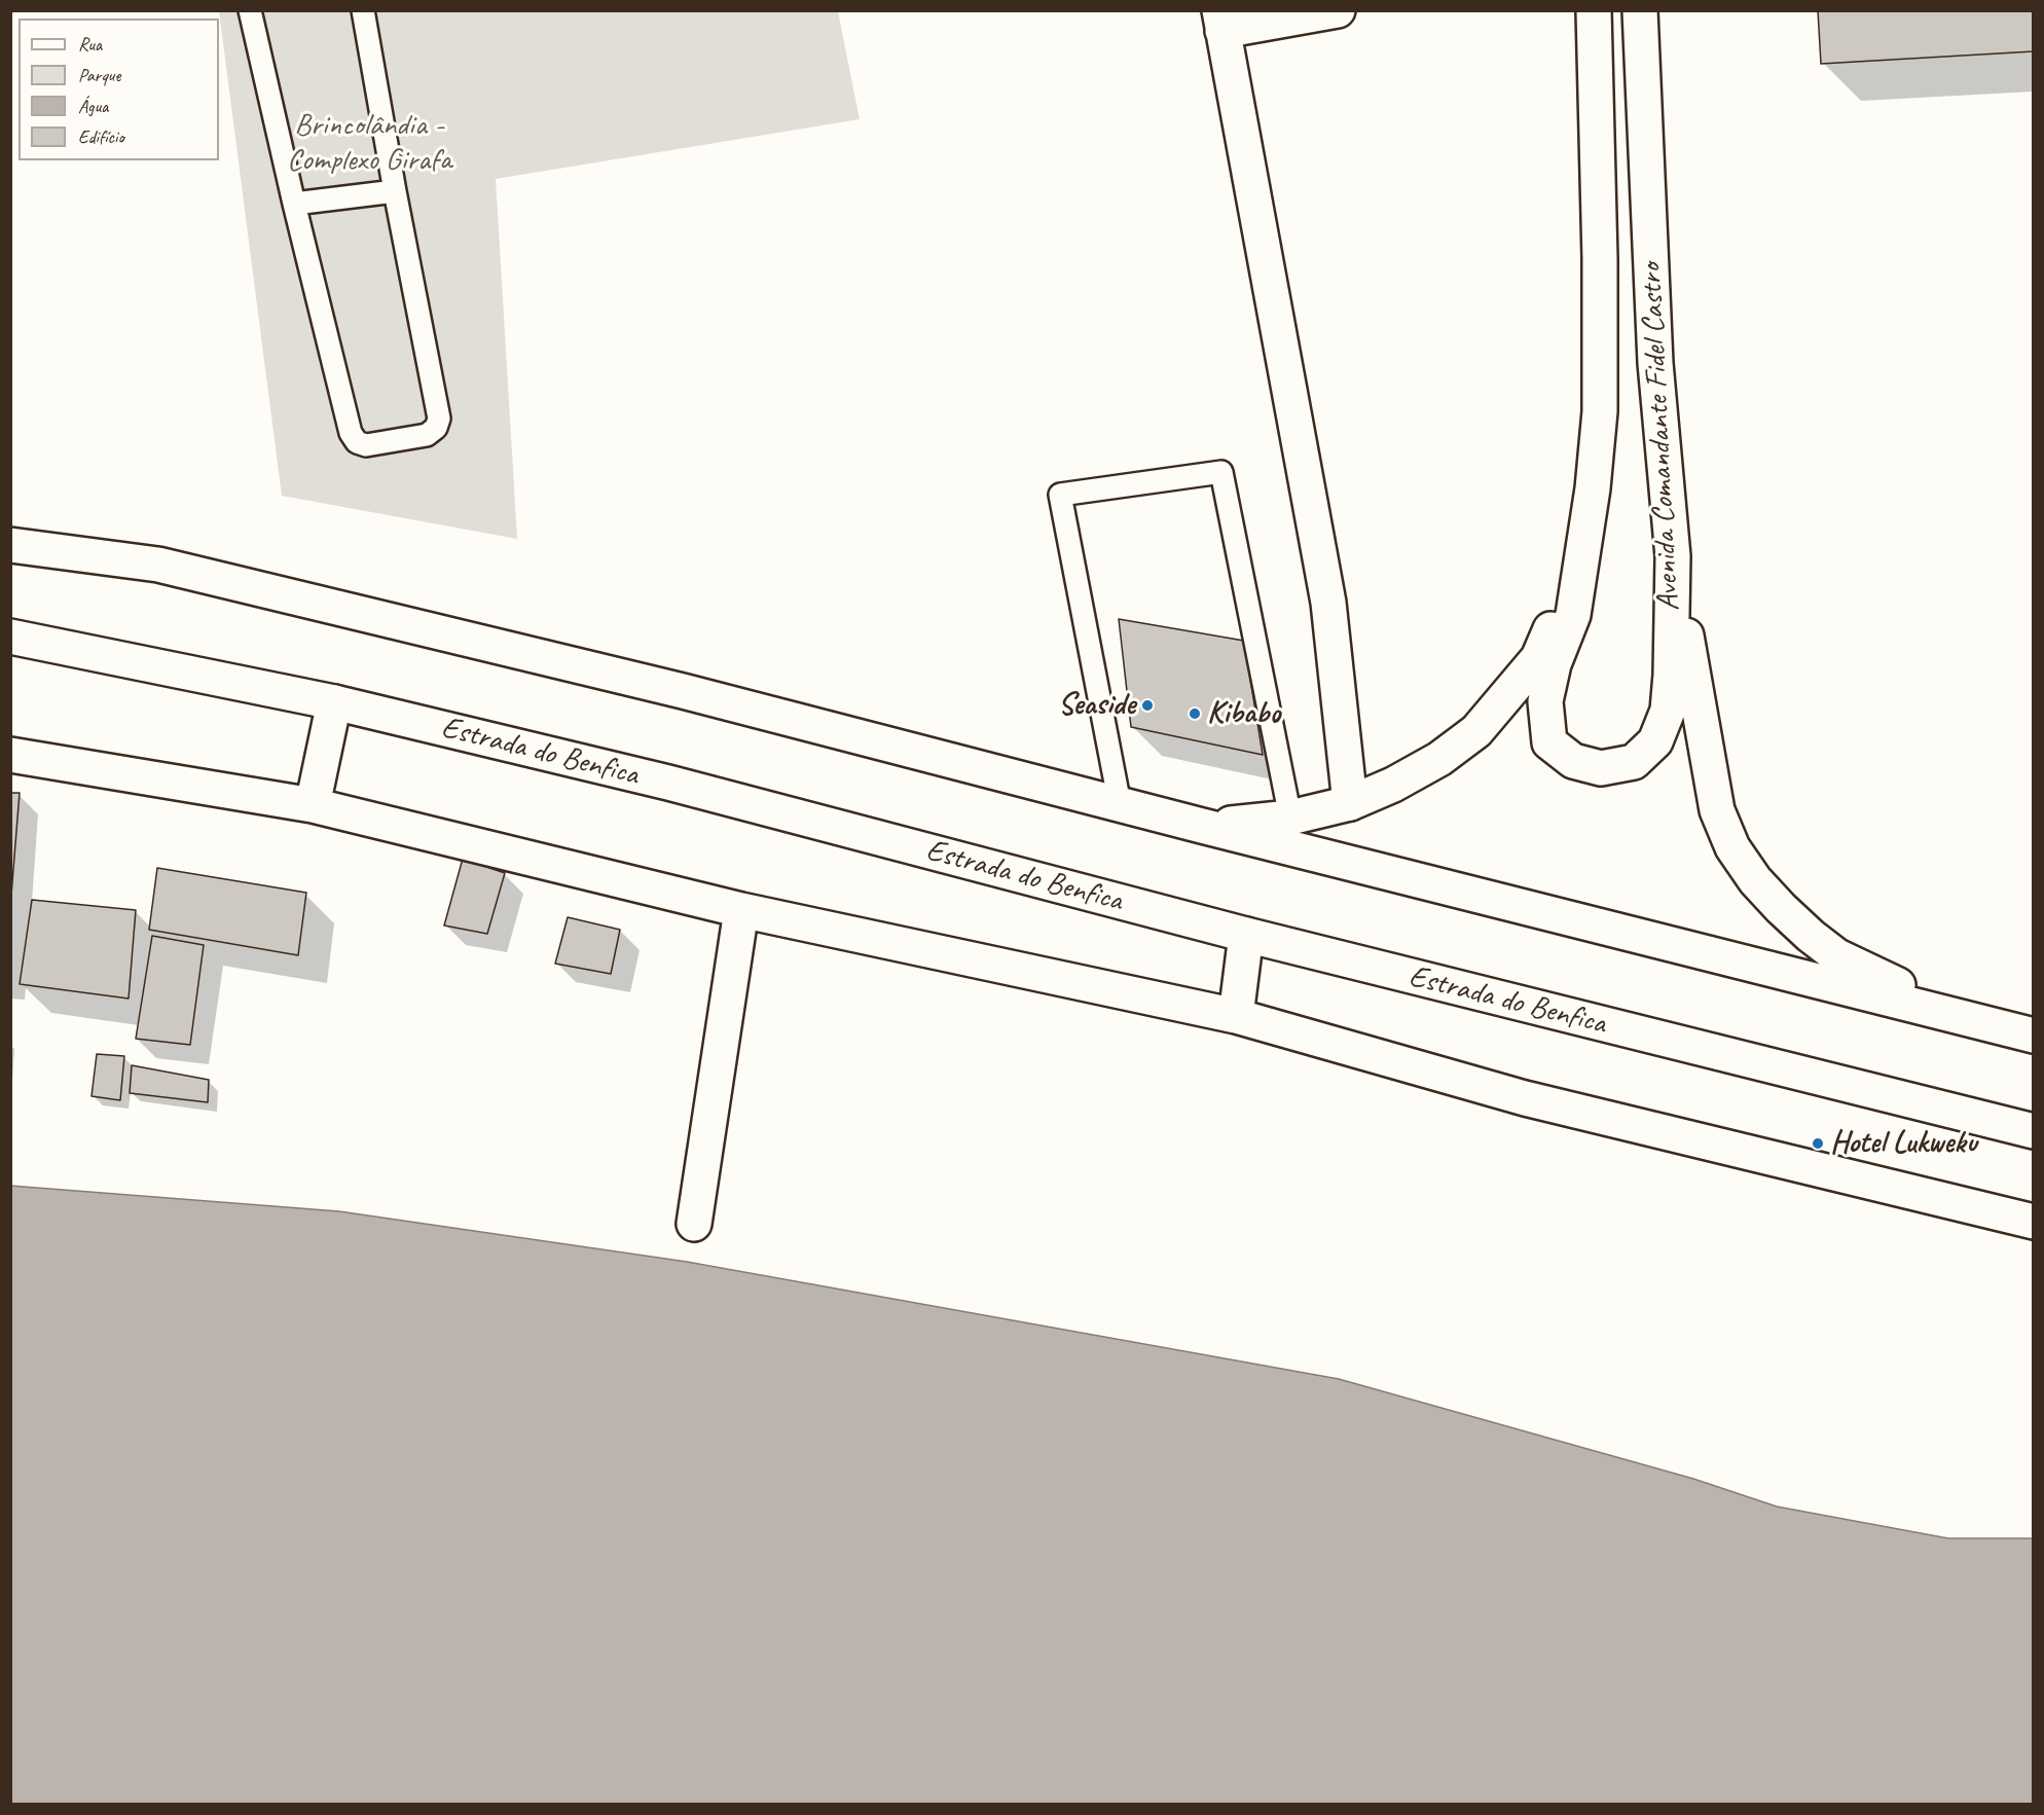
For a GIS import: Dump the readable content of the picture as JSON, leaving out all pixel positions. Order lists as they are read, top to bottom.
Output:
{
  "streets": {
    "main road": ["Avenida Comandante Fidel Castro", "Estrada do Benfica"]
  },
  "parks": ["Brincolândia - Complexo Girafa"],
  "places": ["Seaside", "Kibabo", "Hotel Lukweku"],
  "legend": [
    "Rua",
    "Parque",
    "Água",
    "Edifício"
  ]
}
